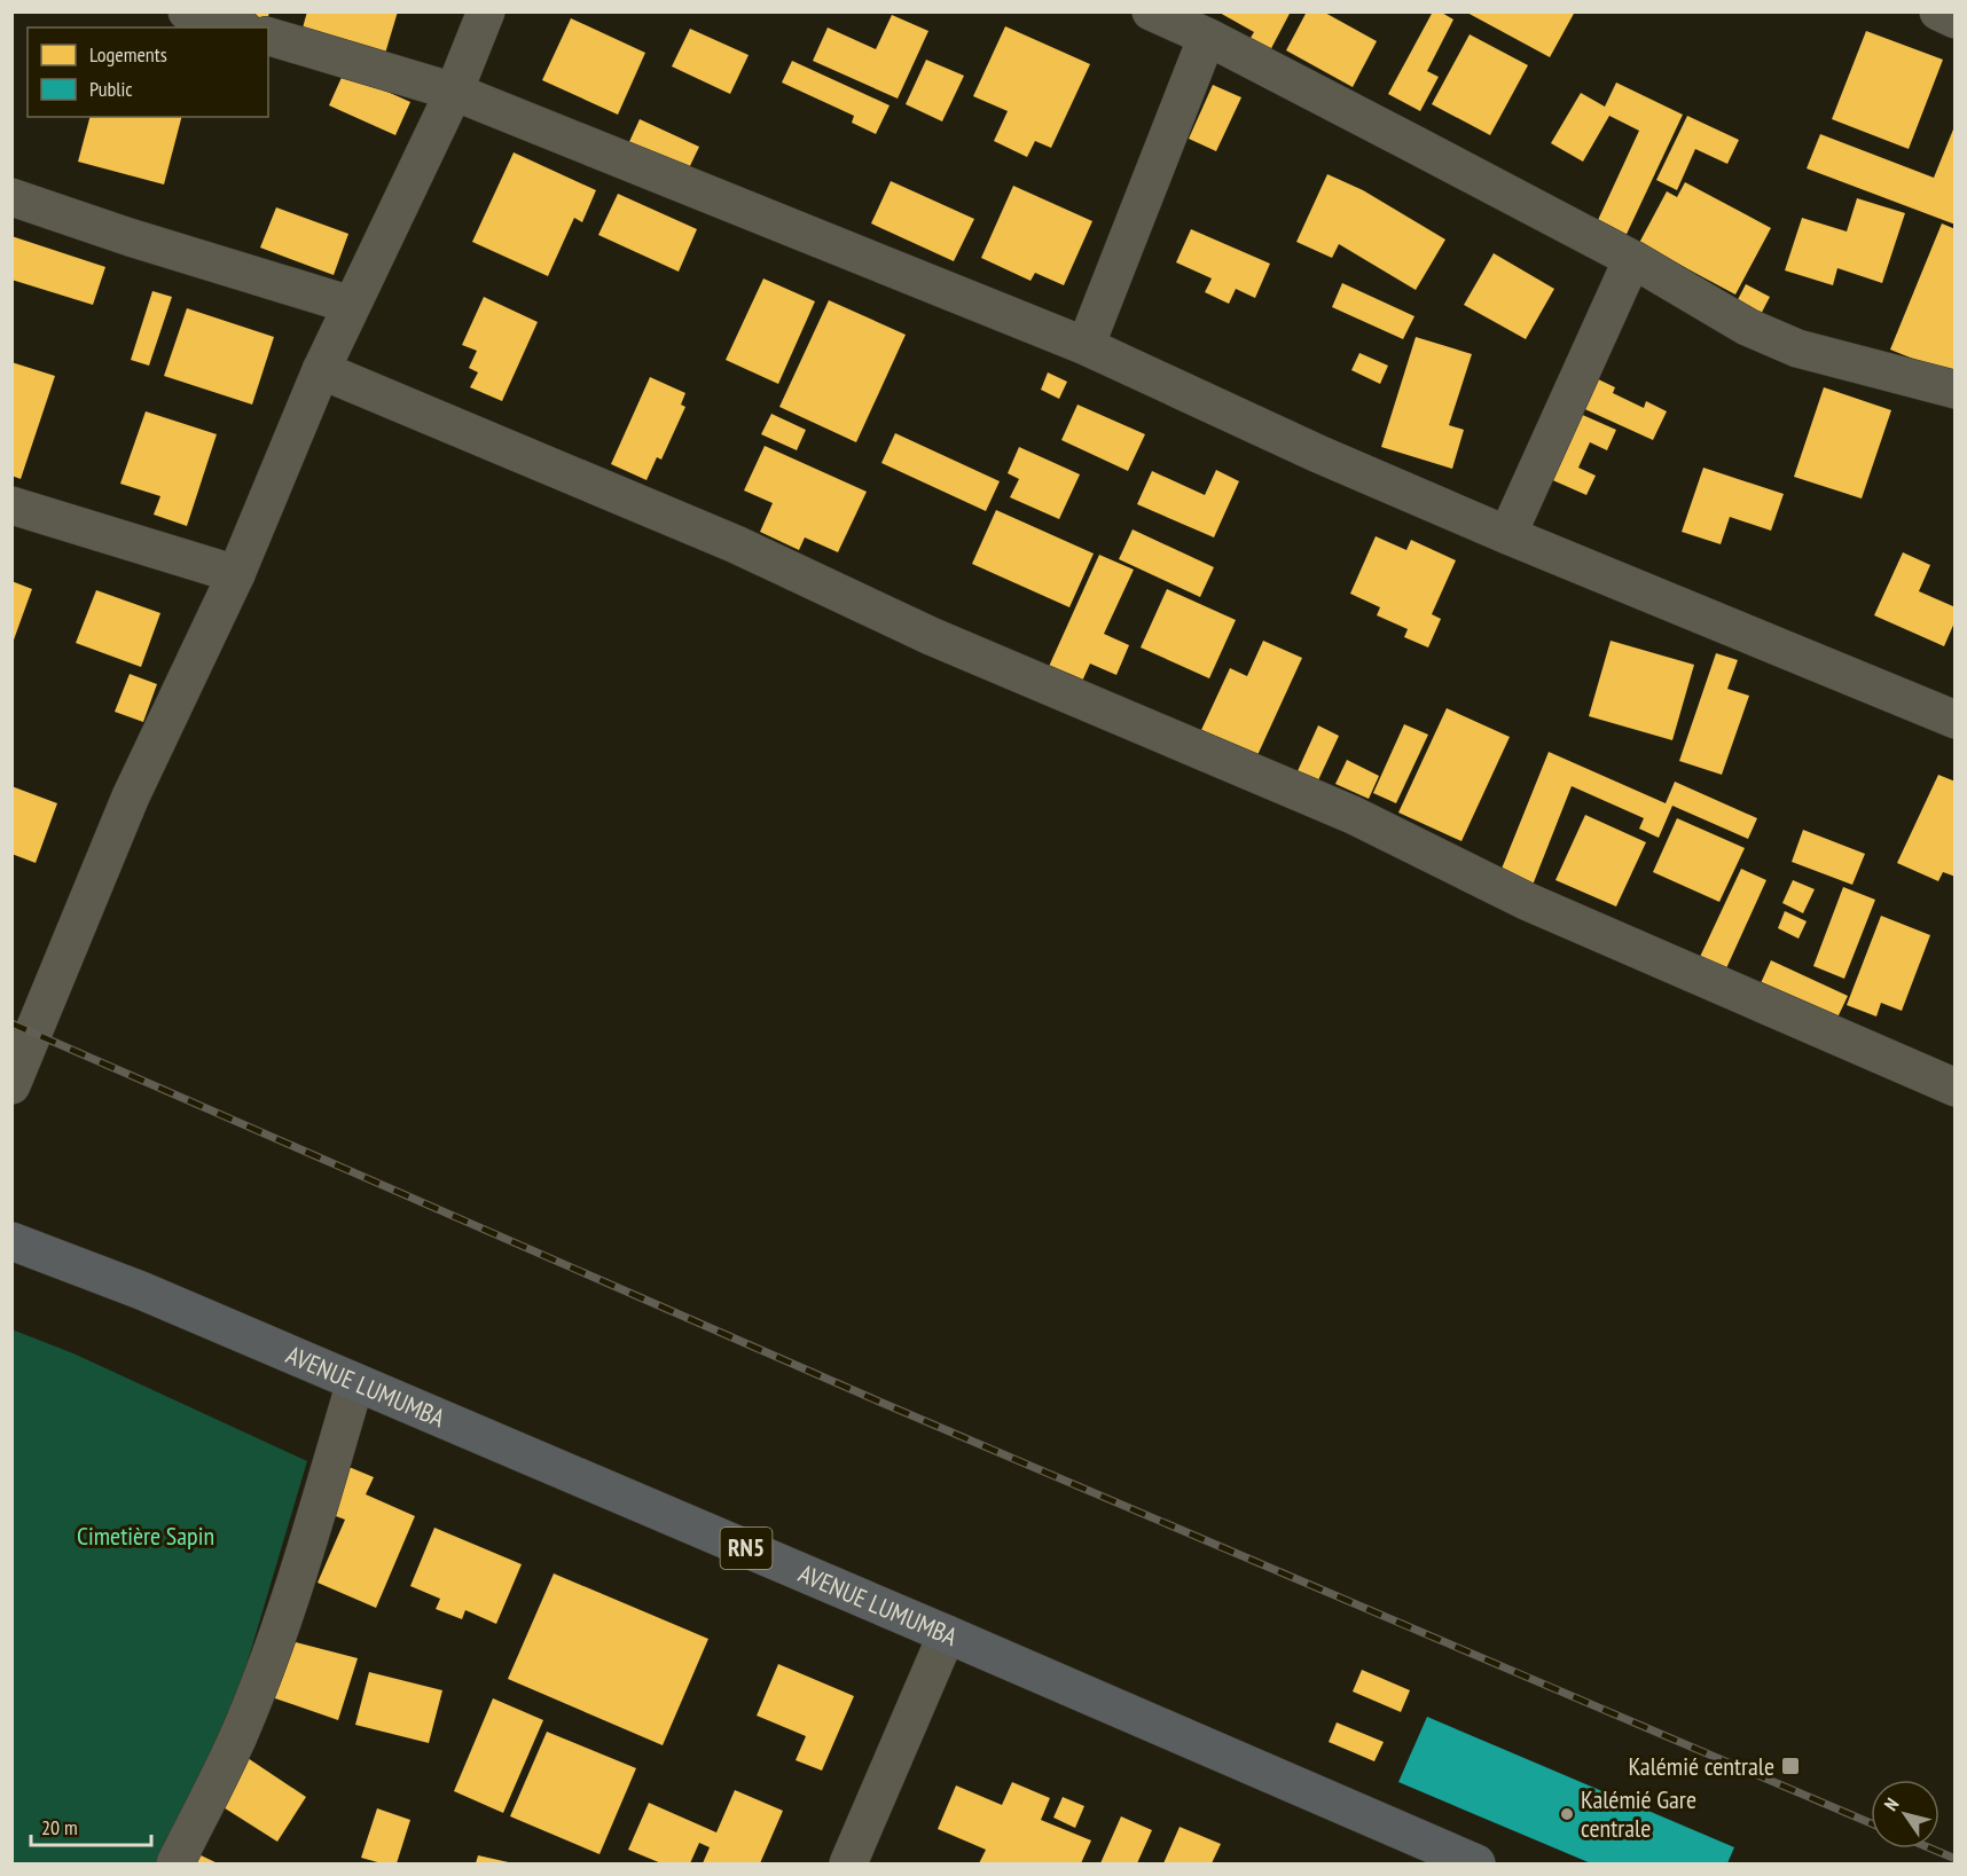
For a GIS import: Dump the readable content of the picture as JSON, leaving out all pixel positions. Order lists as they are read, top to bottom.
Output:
{
  "streets": {
    "highway": ["AVENUE LUMUMBA", "RN5"]
  },
  "parks": ["Cimetière Sapin"],
  "places": {
    "transit": ["Kalémié centrale"],
    "other": ["Kalémié Gare centrale"]
  },
  "legend": ["Logements", "Public"],
  "scale_bar": "20 m",
  "north": "top left"
}
